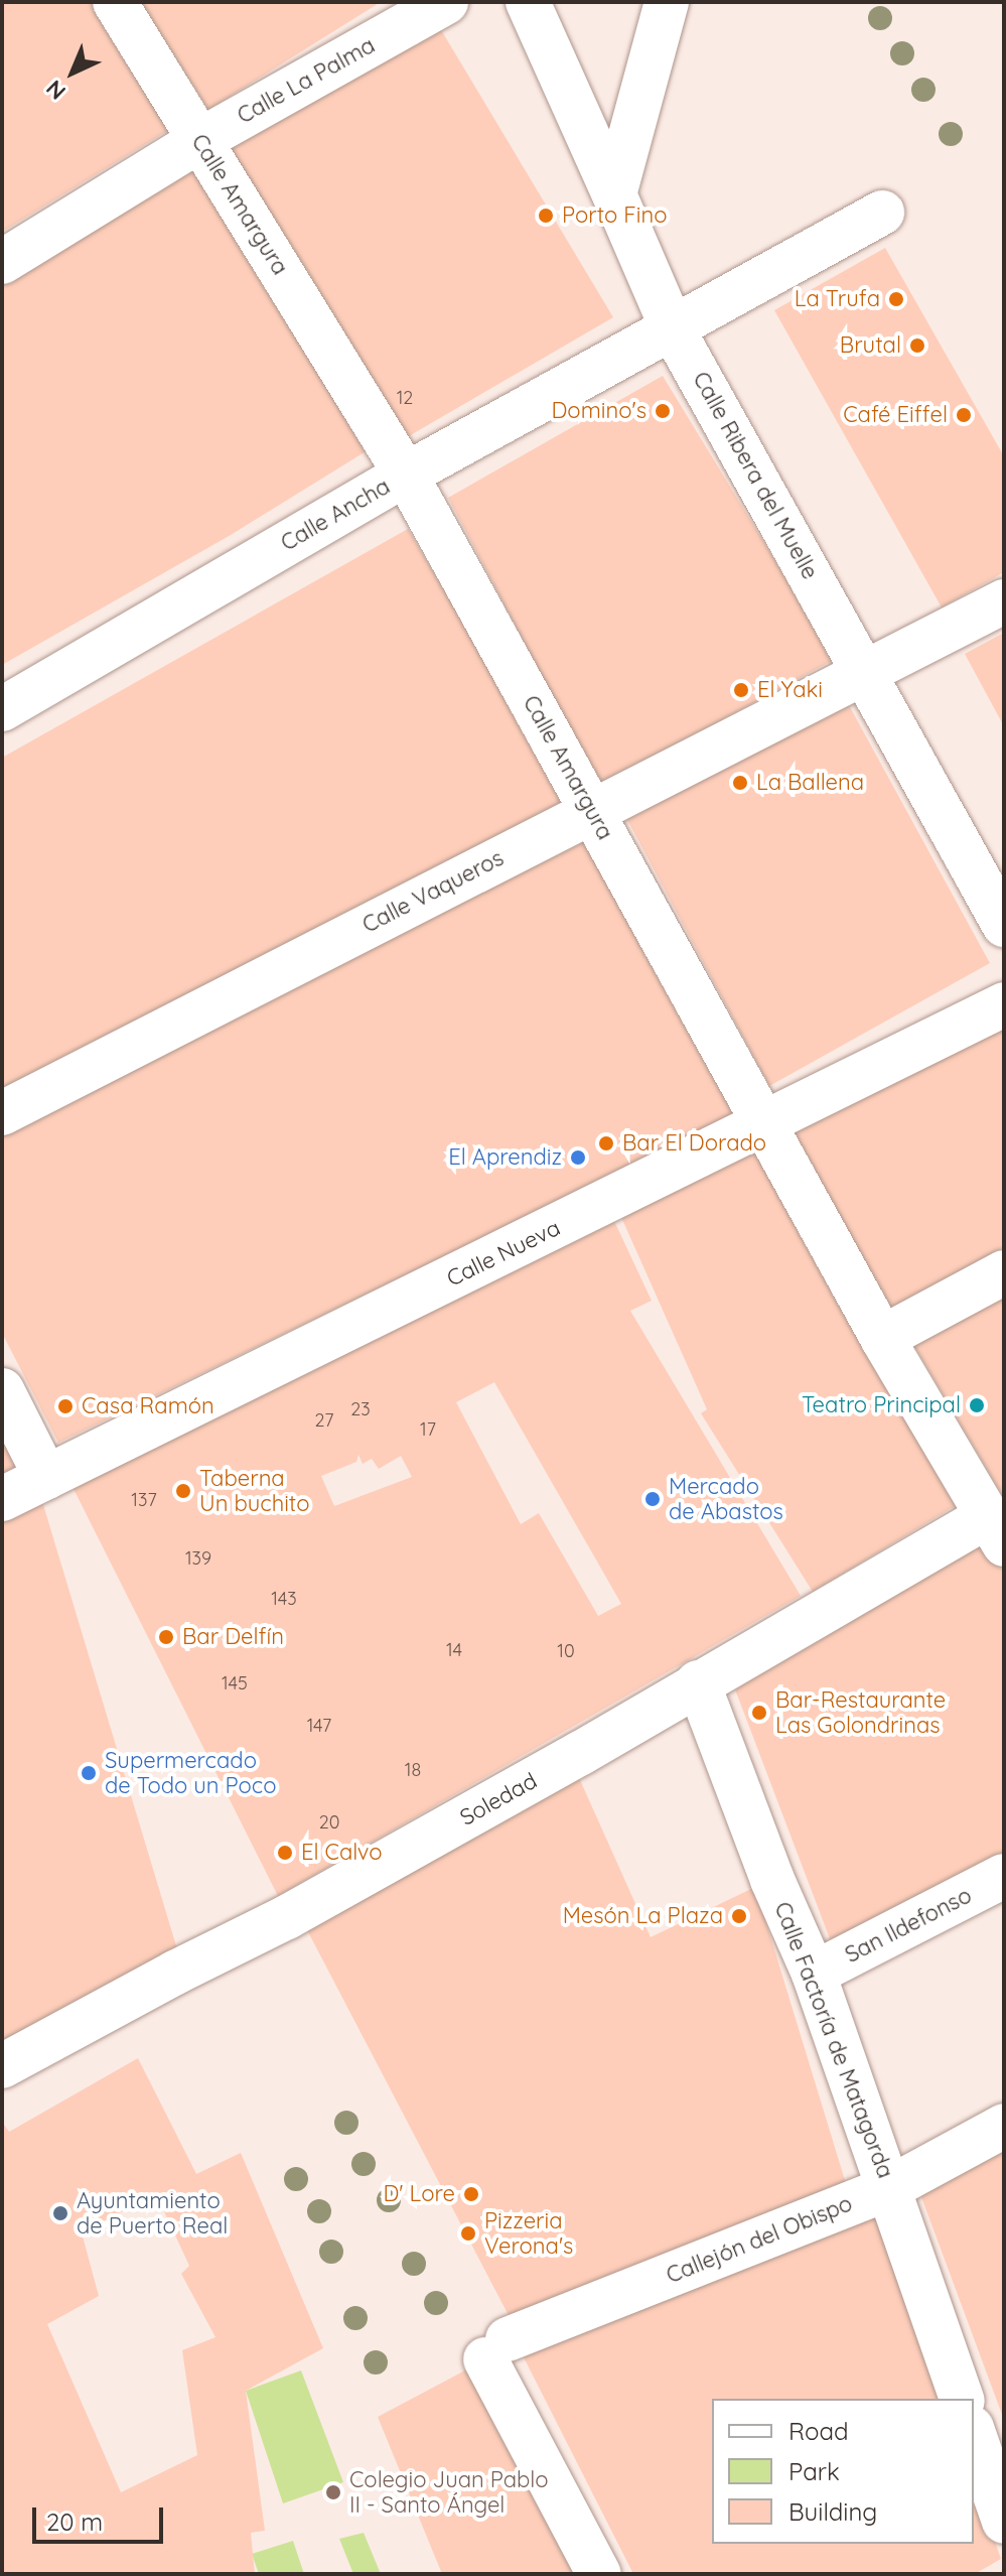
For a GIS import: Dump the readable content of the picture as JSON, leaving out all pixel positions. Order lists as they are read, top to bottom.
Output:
{
  "streets": {
    "street": [
      "Calle La Palma",
      "Calle Amargura",
      "Calle Ribera del Muelle",
      "Calle Ancha",
      "Calle Vaqueros",
      "Calle Nueva",
      "Soledad",
      "San Ildefonso",
      "Calle Factoría de Matagorda",
      "Callejón del Obispo"
    ]
  },
  "crossings": [
    ["Calle La Palma", "Calle Amargura"],
    ["Calle Amargura", "Calle Ancha"],
    ["Calle Amargura", "Calle Vaqueros"],
    ["Calle Amargura", "Calle Nueva"],
    ["Calle Amargura", "Soledad"],
    ["Calle Ribera del Muelle", "Calle Ancha"],
    ["Calle Ribera del Muelle", "Calle Vaqueros"],
    ["Soledad", "Calle Factoría de Matagorda"],
    ["San Ildefonso", "Calle Factoría de Matagorda"],
    ["Calle Factoría de Matagorda", "Callejón del Obispo"]
  ],
  "places": [
    "Porto Fino",
    "La Trufa",
    "Brutal",
    "Domino's",
    "Café Eiffel",
    "El Yaki",
    "La Ballena",
    "Bar El Dorado",
    "El Aprendiz",
    "Teatro Principal",
    "Casa Ramón",
    "Taberna Un buchito",
    "Mercado de Abastos",
    "Bar Delfín",
    "Bar-Restaurante Las Golondrinas",
    "Supermercado de Todo un Poco",
    "El Calvo",
    "Mesón La Plaza",
    "D' Lore",
    "Ayuntamiento de Puerto Real",
    "Pizzeria Verona's",
    "Colegio Juan Pablo II - Santo Ángel"
  ],
  "house_numbers": [
    "12",
    "23",
    "27",
    "17",
    "137",
    "139",
    "143",
    "14",
    "10",
    "145",
    "147",
    "18",
    "20"
  ],
  "legend": ["Road", "Park", "Building"],
  "scale_bar": "20 m",
  "north": "bottom left"
}
